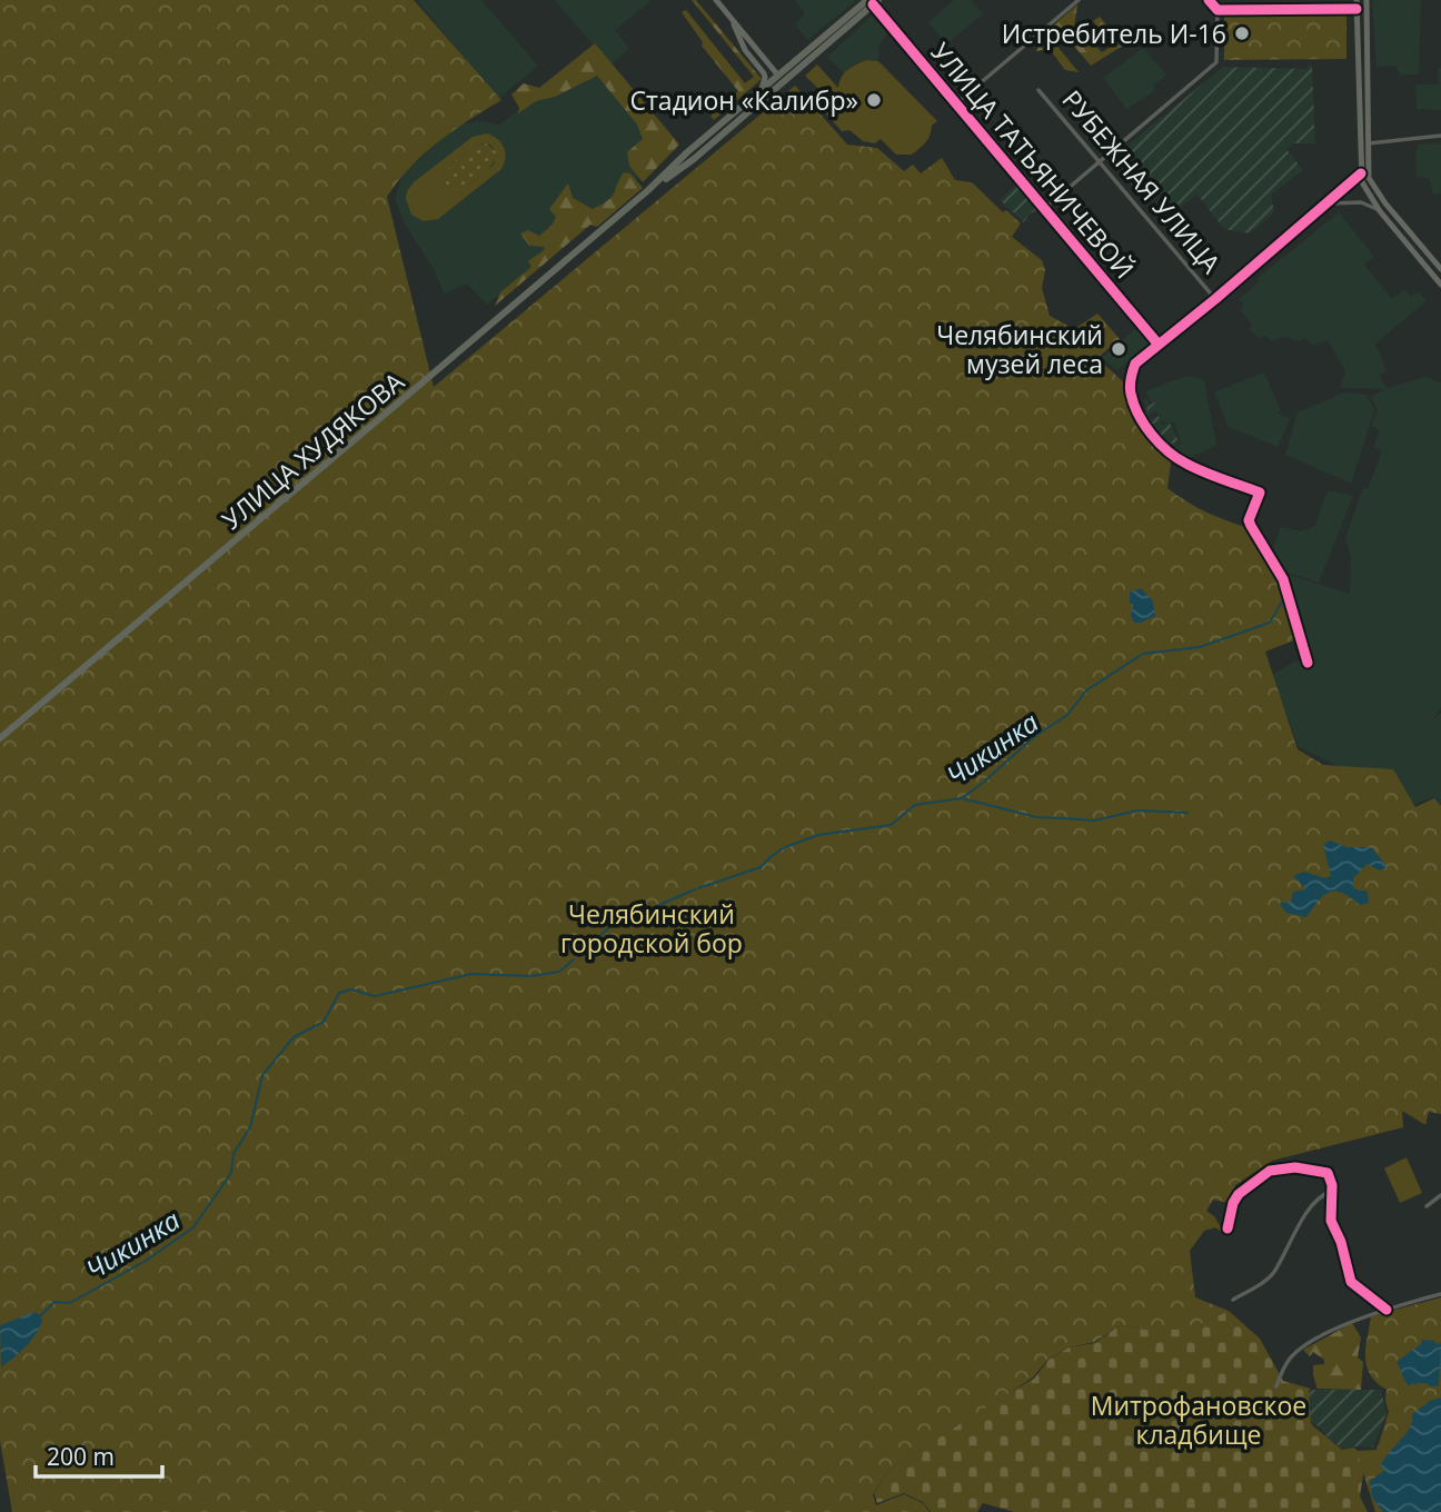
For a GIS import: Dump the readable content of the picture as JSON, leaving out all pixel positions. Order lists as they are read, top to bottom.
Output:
{
  "streets": {
    "main road": ["УЛИЦА ХУДЯКОВА"],
    "street": ["УЛИЦА ТАТЬЯНИЧЕВОЙ", "РУБЕЖНАЯ УЛИЦА"]
  },
  "crossings": [
    ["УЛИЦА ТАТЬЯНИЧЕВОЙ", "УЛИЦА ХУДЯКОВА"]
  ],
  "water": ["Чикинка"],
  "parks": ["Челябинский городской бор", "Митрофановское кладбище"],
  "places": ["Истребитель И-16", "Стадион «Калибр»", "Челябинский музей леса"],
  "scale_bar": "200 m"
}
